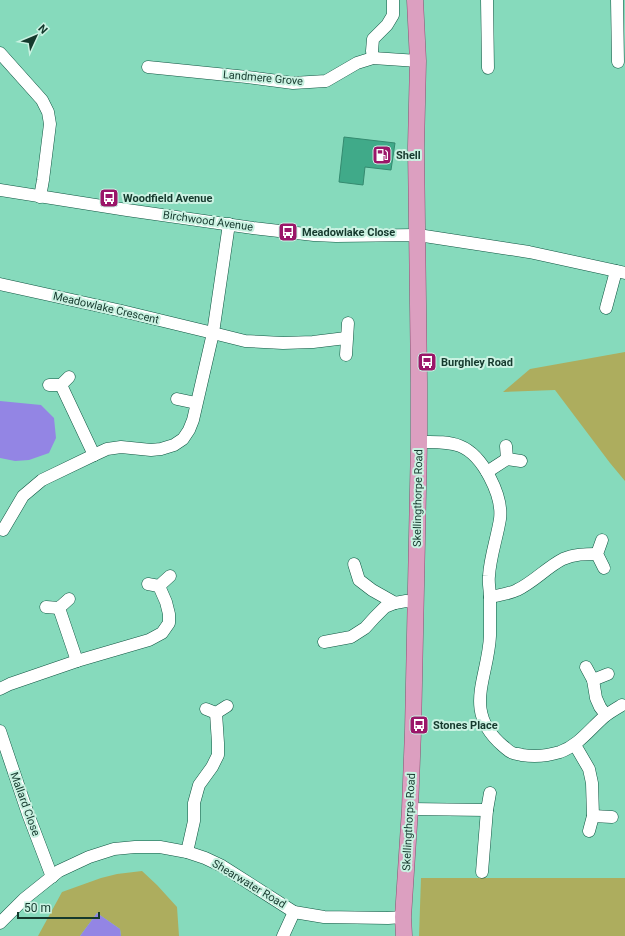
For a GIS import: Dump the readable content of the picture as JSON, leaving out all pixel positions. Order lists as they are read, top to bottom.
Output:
{
  "streets": {
    "main road": ["Skellingthorpe Road"],
    "street": [
      "Landmere Grove",
      "Birchwood Avenue",
      "Meadowlake Crescent",
      "Mallard Close",
      "Shearwater Road"
    ]
  },
  "crossings": [
    ["Birchwood Avenue", "Skellingthorpe Road"],
    ["Skellingthorpe Road", "Shearwater Road"],
    ["Mallard Close", "Shearwater Road"]
  ],
  "places": {
    "fuel station": ["Shell"],
    "bus stop": [
      "Woodfield Avenue",
      "Meadowlake Close",
      "Burghley Road",
      "Stones Place"
    ]
  },
  "scale_bar": "50 m",
  "north": "top right"
}
